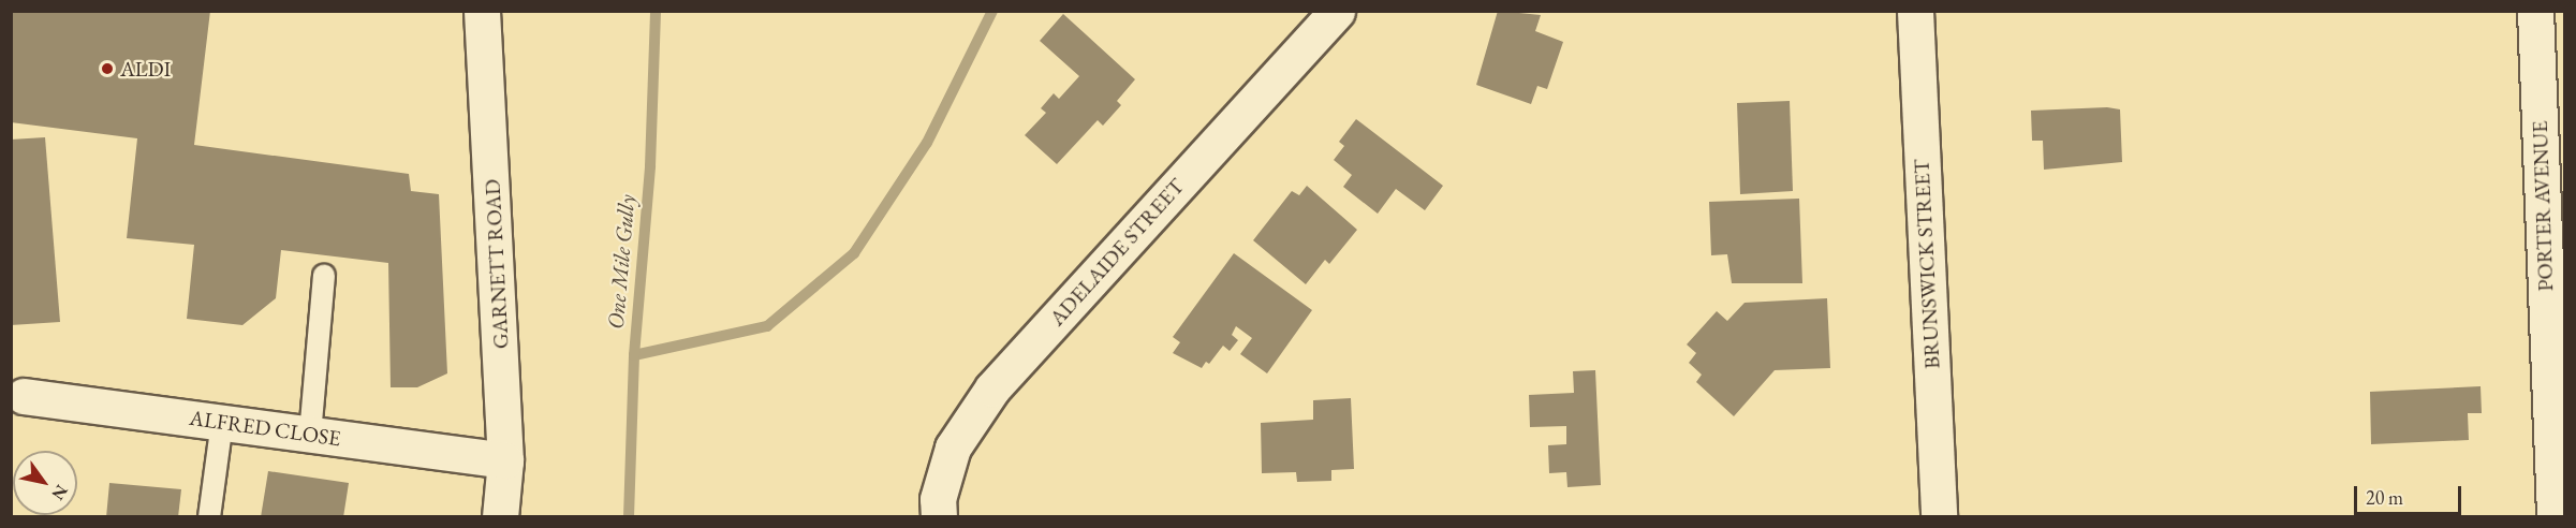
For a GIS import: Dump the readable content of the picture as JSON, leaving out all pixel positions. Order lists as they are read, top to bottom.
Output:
{
  "streets": {
    "street": [
      "PORTER AVENUE",
      "ADELAIDE STREET",
      "GARNETT ROAD",
      "BRUNSWICK STREET",
      "ALFRED CLOSE"
    ]
  },
  "crossings": [
    ["GARNETT ROAD", "ALFRED CLOSE"]
  ],
  "water": ["One Mile Gully"],
  "places": ["ALDI"],
  "scale_bar": "20 m",
  "north": "bottom right"
}
